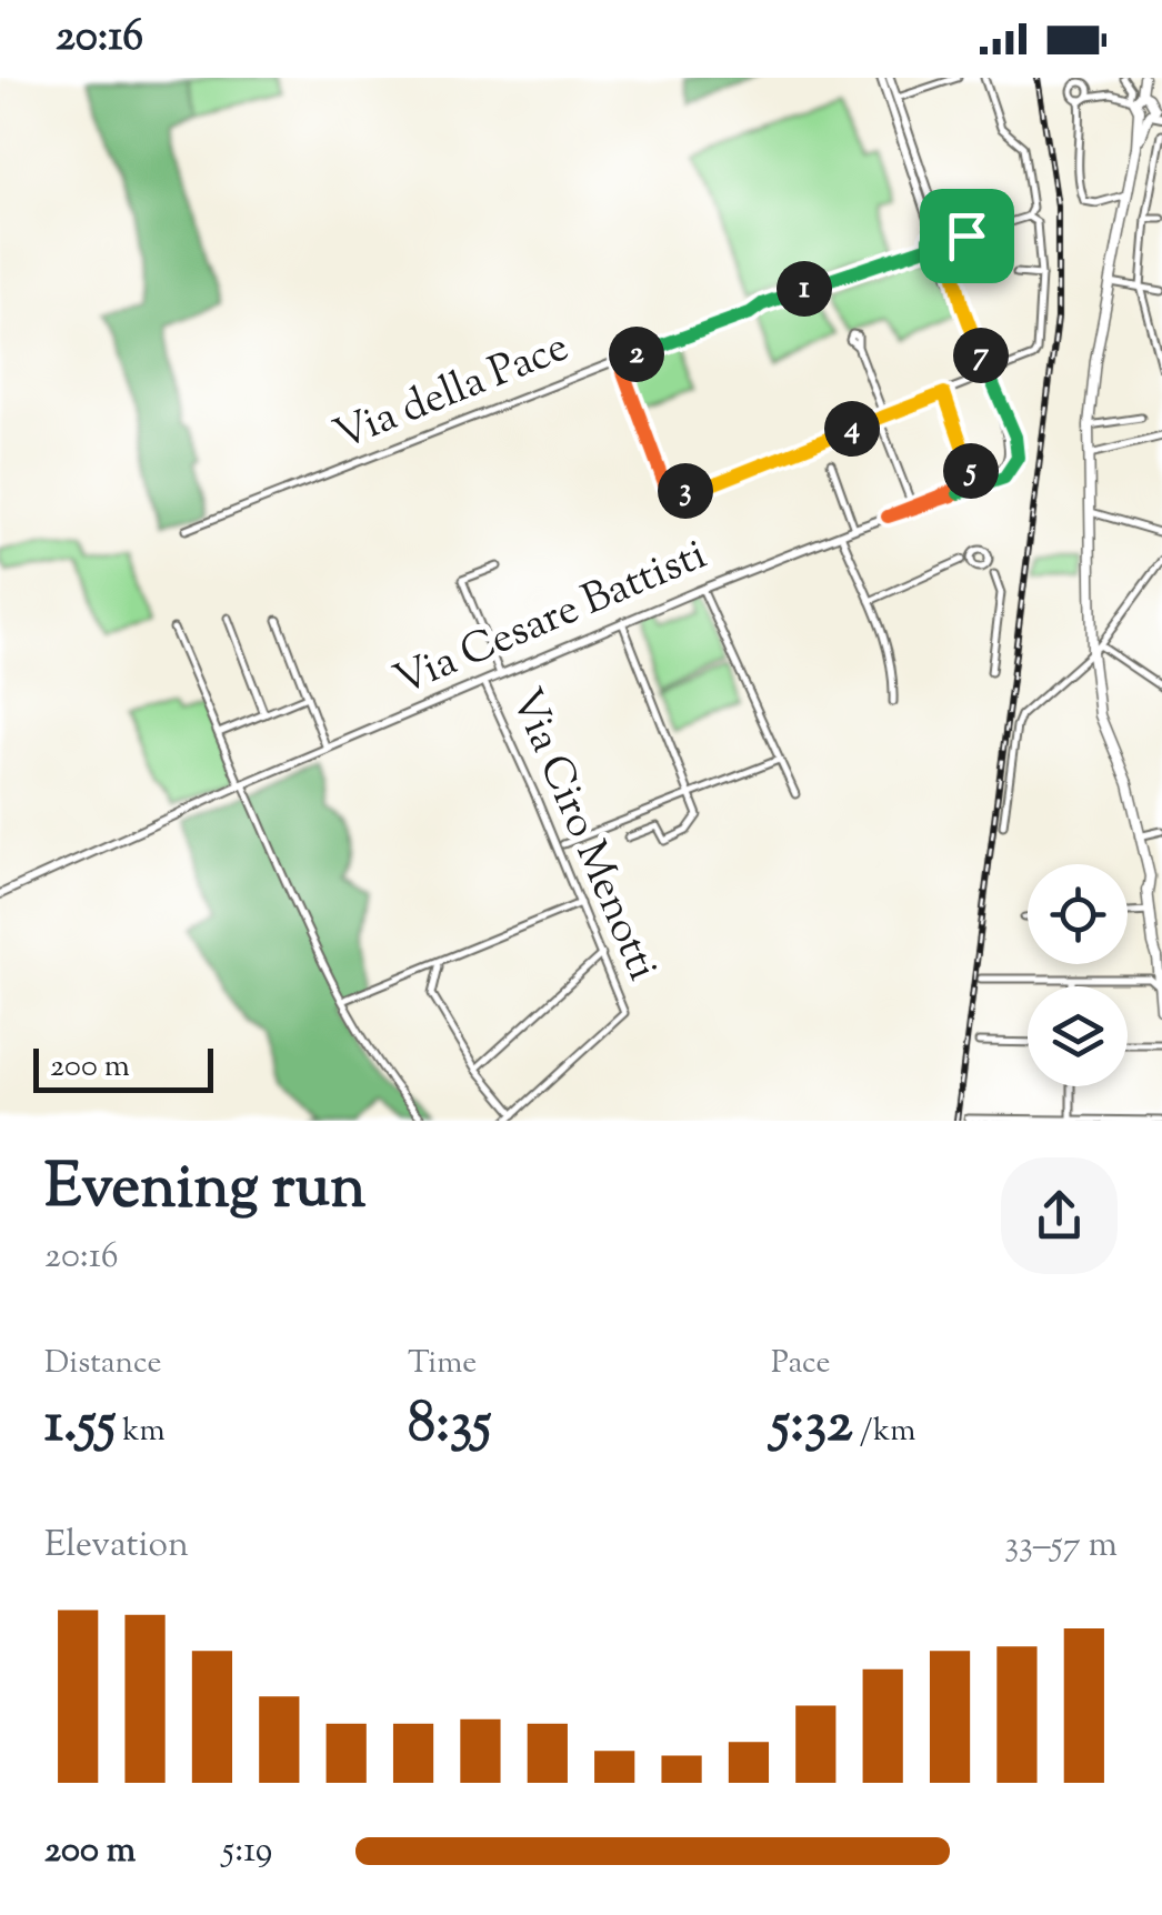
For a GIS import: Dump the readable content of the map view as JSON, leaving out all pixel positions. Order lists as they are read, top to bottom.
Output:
{
  "streets": {
    "street": ["Via della Pace", "Via Cesare Battisti", "Via Ciro Menotti"]
  },
  "crossings": [
    ["Via Cesare Battisti", "Via Ciro Menotti"]
  ],
  "scale_bar": "200 m",
  "page": {
    "status": "20:16",
    "pins": [
      "1",
      "2",
      "7",
      "4",
      "5",
      "3"
    ],
    "scale": "200 m",
    "heading": ["Evening run", "20:16"],
    "stats": [
      ["Distance", "1.55 km"],
      ["Time", "8:35"],
      ["Pace", "5:32 /km"]
    ],
    "chart": ["Elevation", "33–57 m"],
    "list": [
      {
        "name": "200 m",
        "note": "5:19"
      }
    ]
  }
}
